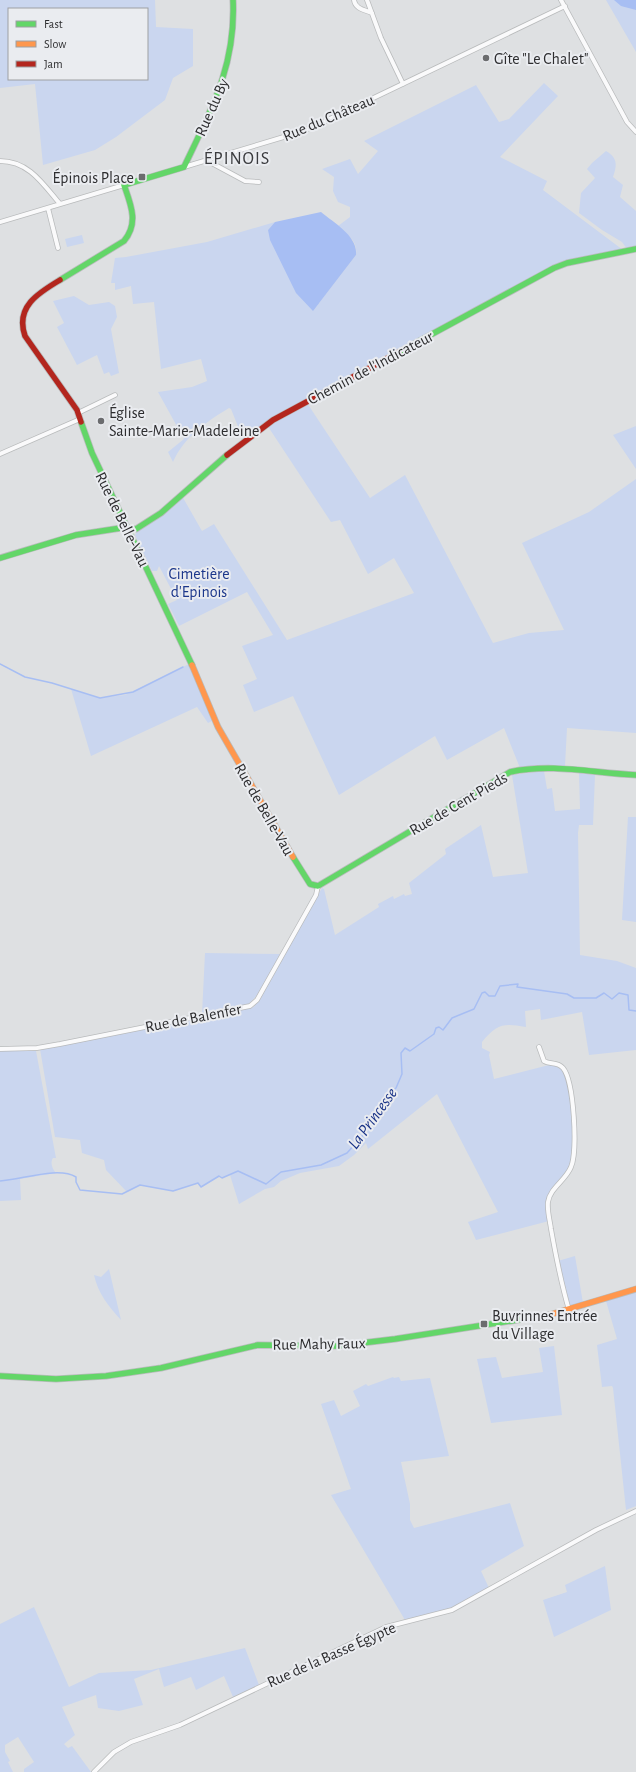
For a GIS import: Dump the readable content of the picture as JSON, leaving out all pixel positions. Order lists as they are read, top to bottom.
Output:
{
  "streets": {
    "street": [
      "Rue du By",
      "Rue du Château",
      "Chemin de l'Indicateur",
      "Rue de Belle-Vau",
      "Rue de Cent Pieds",
      "Rue de Balenfer",
      "Rue Mahy Faux",
      "Rue de la Basse Égypte"
    ]
  },
  "crossings": [
    ["Rue du By", "Rue du Château"],
    ["Chemin de l'Indicateur", "Rue de Belle-Vau"],
    ["Rue de Belle-Vau", "Rue de Cent Pieds"],
    ["Rue de Belle-Vau", "Rue de Balenfer"],
    ["Rue de Cent Pieds", "Rue de Balenfer"]
  ],
  "districts": ["ÉPINOIS"],
  "water": ["La Princesse"],
  "parks": ["Cimetière d'Epinois"],
  "places": {
    "other": ["Gîte \"Le Chalet\"", "Église Sainte-Marie-Madeleine"],
    "transit": ["Épinois Place", "Buvrinnes Entrée du Village"]
  },
  "legend": ["Fast", "Slow", "Jam"]
}
